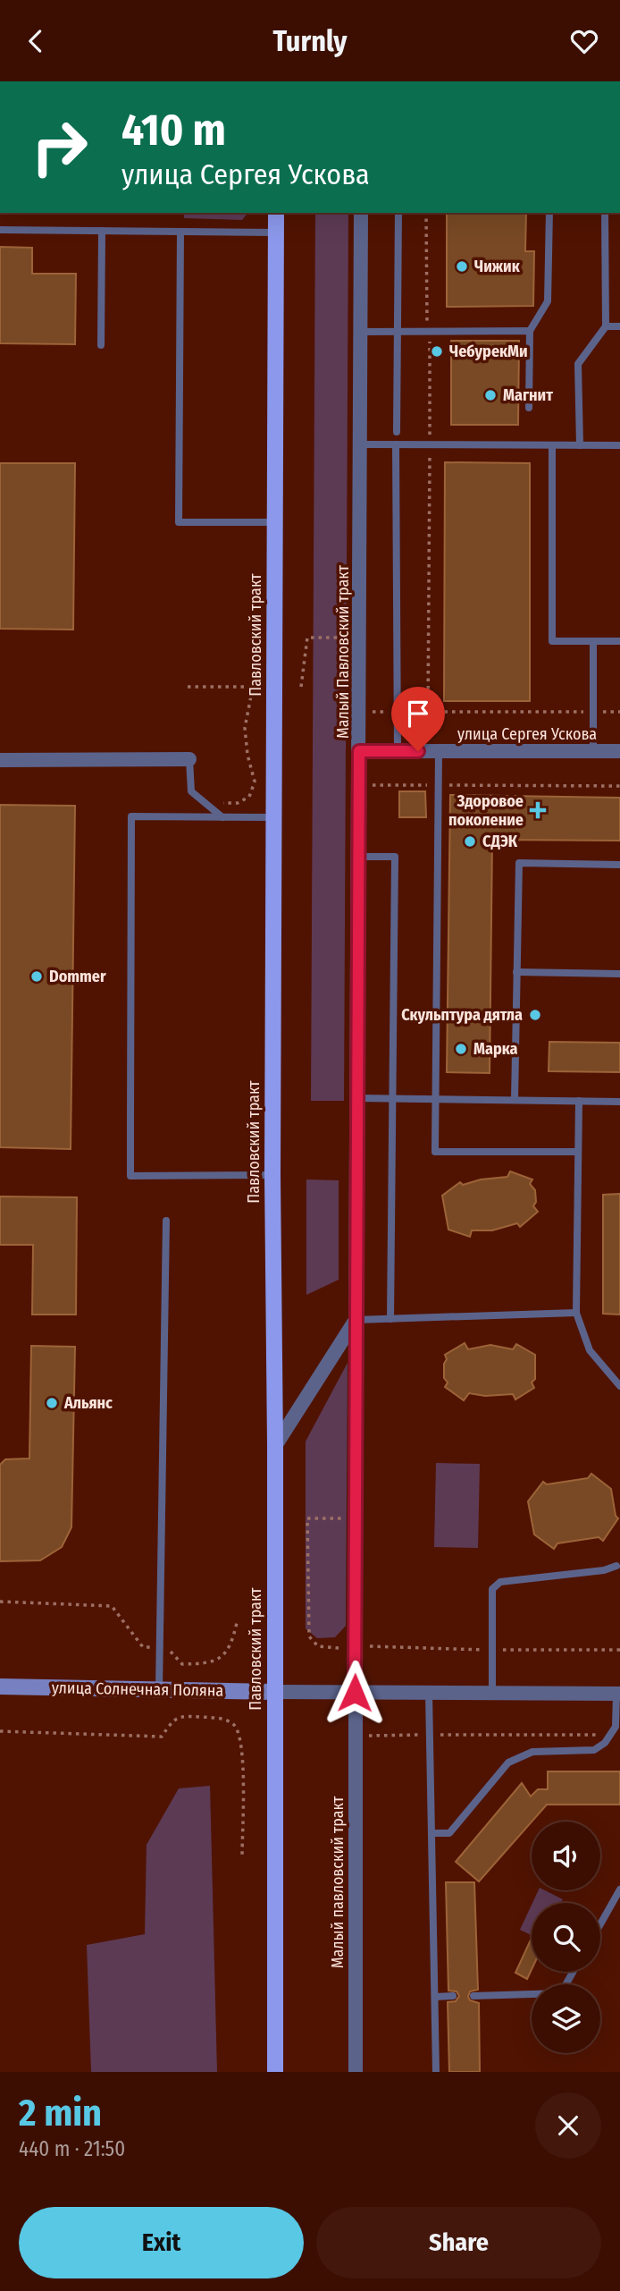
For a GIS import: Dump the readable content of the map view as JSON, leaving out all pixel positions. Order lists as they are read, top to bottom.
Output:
{
  "streets": {
    "main road": ["Павловский тракт"],
    "street": [
      "Малый Павловский тракт",
      "улица Сергея Ускова",
      "улица Солнечная Поляна",
      "Малый павловский тракт"
    ]
  },
  "crossings": [
    ["Павловский тракт", "улица Солнечная Поляна"],
    ["Малый Павловский тракт", "улица Сергея Ускова"],
    ["Малый Павловский тракт", "Малый павловский тракт"]
  ],
  "places": {
    "other": [
      "Чижик",
      "ЧебурекМи",
      "Магнит",
      "СДЭК",
      "Dommer",
      "Скульптура дятла",
      "Марка",
      "Альянс"
    ],
    "health": ["Здоровое поколение"]
  },
  "page": {
    "header": "Turnly",
    "turn": ["410 m", "улица Сергея Ускова"],
    "heading": ["2 min", "440 m · 21:50"],
    "buttons": ["Exit", "Share"]
  }
}
